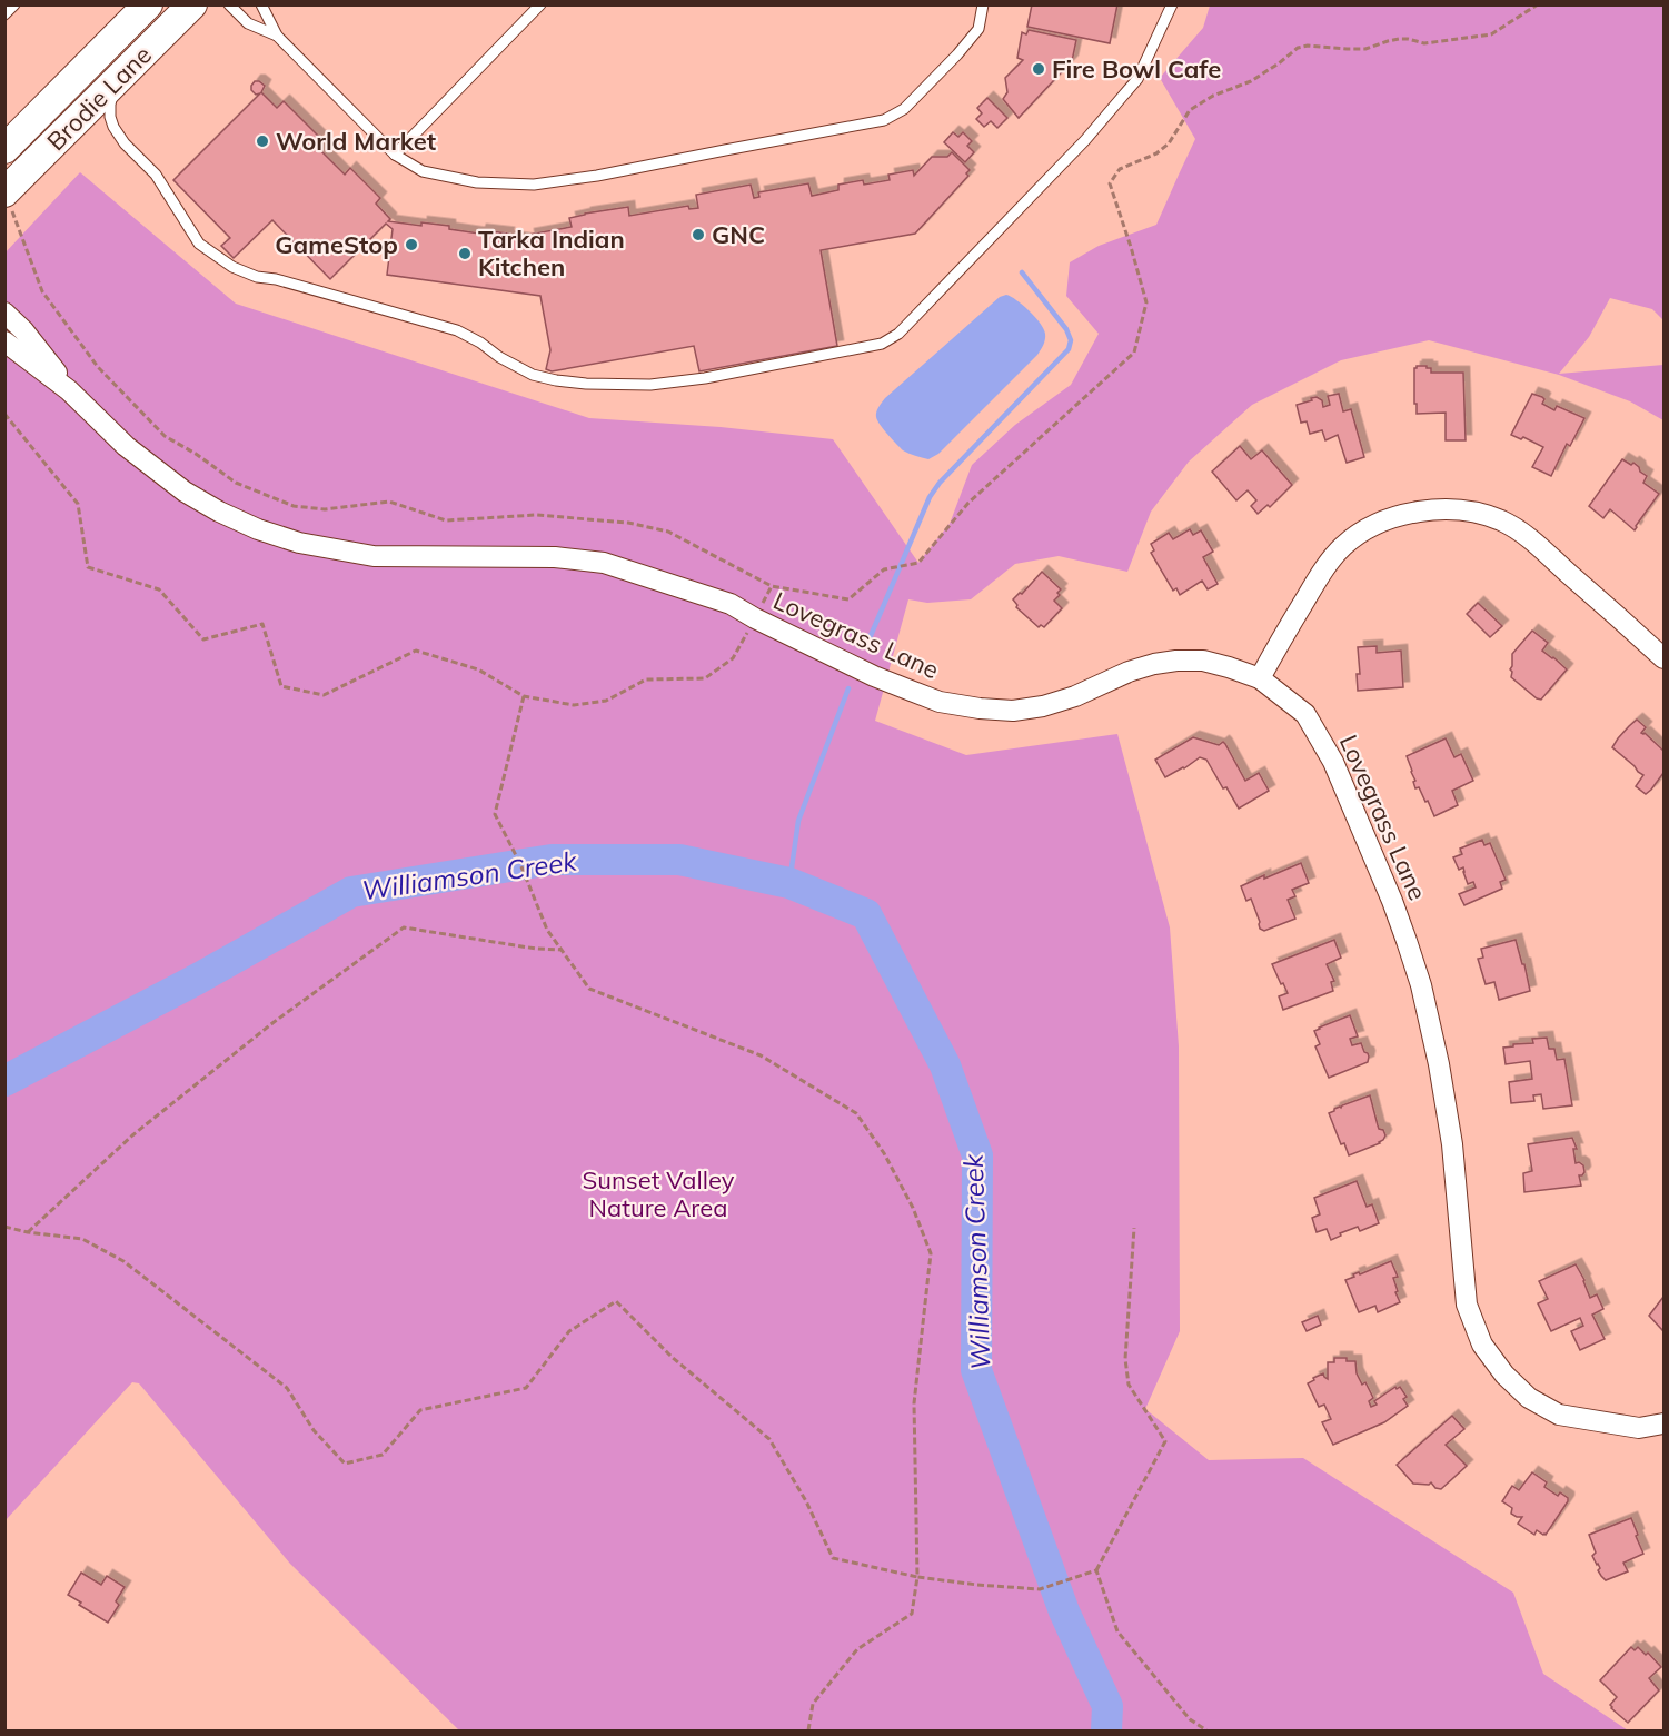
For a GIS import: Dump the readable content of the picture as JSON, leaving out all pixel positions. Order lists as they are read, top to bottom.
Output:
{
  "streets": {
    "main road": ["Brodie Lane"],
    "street": ["Lovegrass Lane"]
  },
  "water": ["Williamson Creek"],
  "parks": ["Sunset Valley Nature Area"],
  "places": [
    "Fire Bowl Cafe",
    "World Market",
    "GNC",
    "GameStop",
    "Tarka Indian Kitchen"
  ]
}
